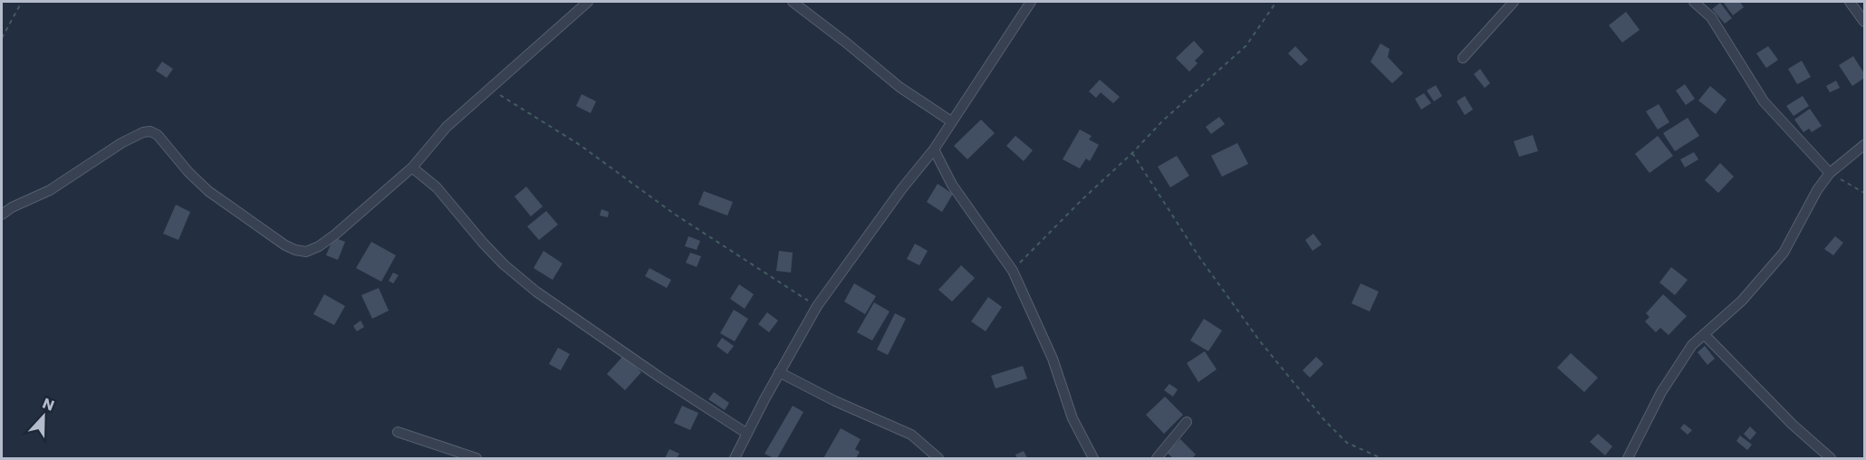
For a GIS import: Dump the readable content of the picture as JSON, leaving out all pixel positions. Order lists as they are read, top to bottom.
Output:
{
  "north": "top"
}
